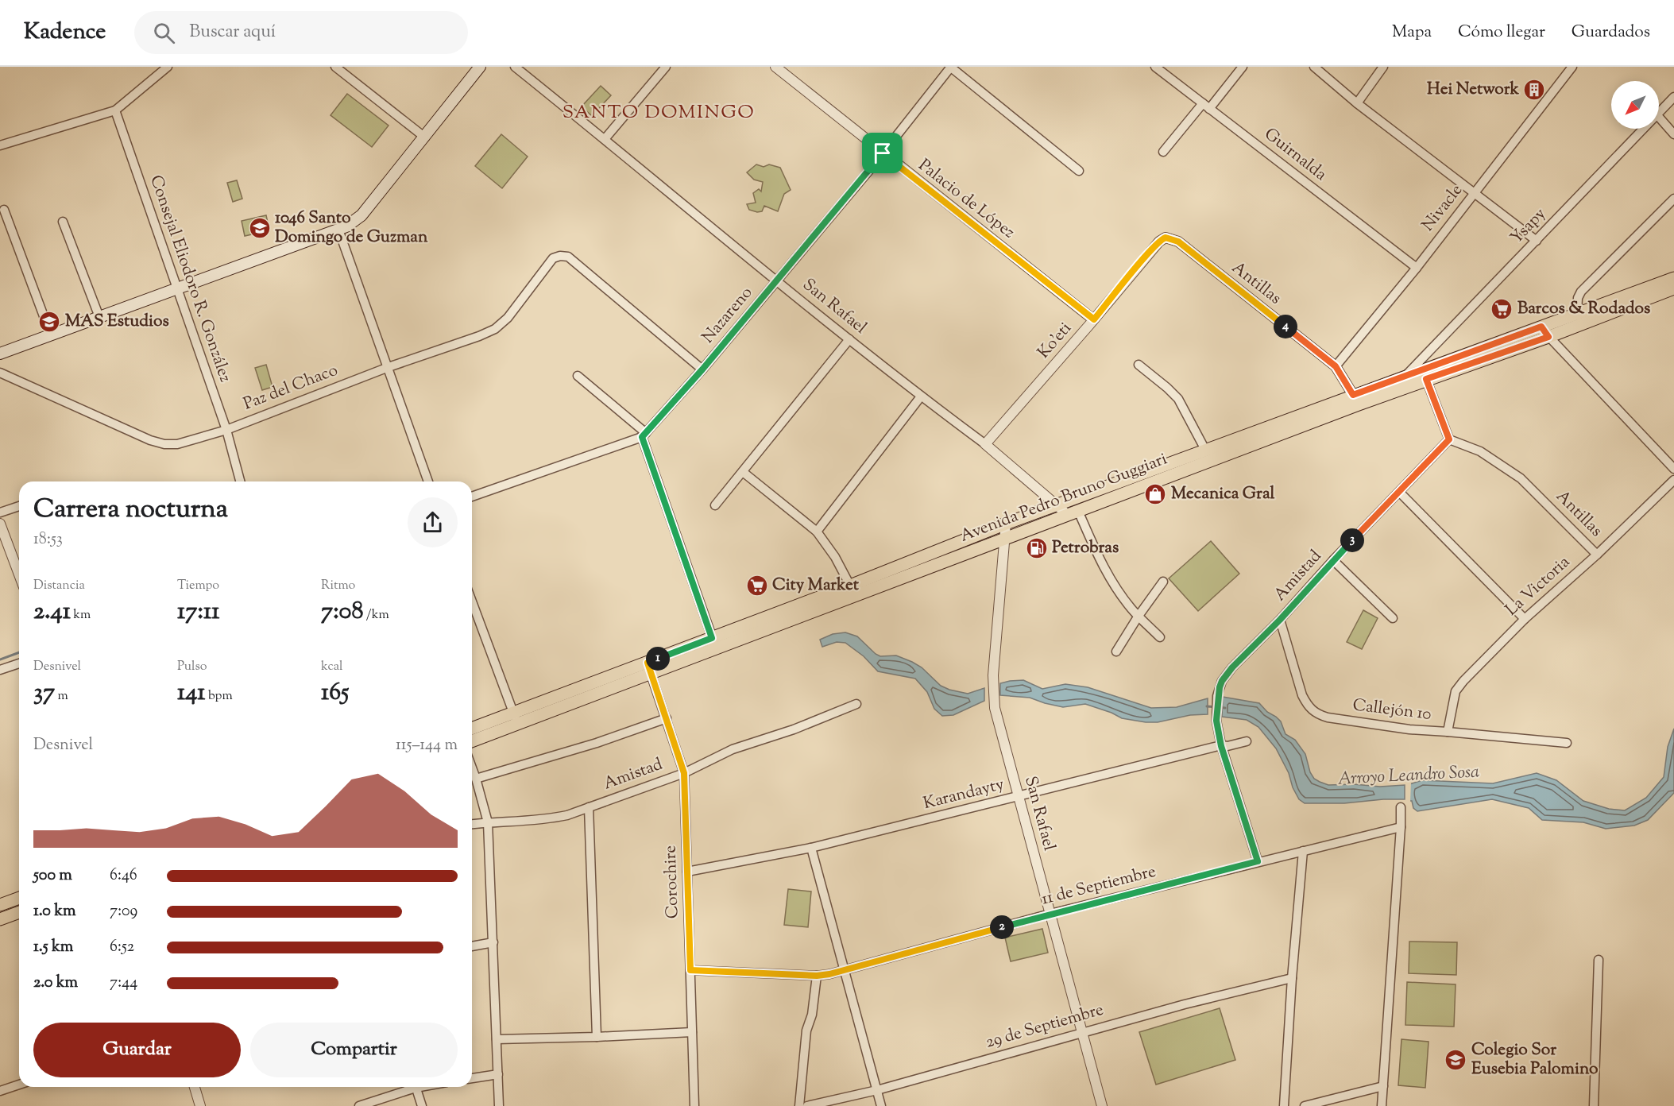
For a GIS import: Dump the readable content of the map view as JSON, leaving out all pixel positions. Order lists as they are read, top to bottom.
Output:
{
  "streets": {
    "main road": ["Avenida Pedro Bruno Guggiari"],
    "street": [
      "Guirnalda",
      "Palacio de López",
      "Nivacle",
      "Ysapy",
      "Consejal Eliodoro R. González",
      "Antillas",
      "San Rafael",
      "Nazareno",
      "Ko'eti",
      "Paz del Chaco",
      "Amistad",
      "La Victoria",
      "Callejón 10",
      "Karandayty",
      "Corochire",
      "11 de Septiembre",
      "29 de Septiembre"
    ]
  },
  "crossings": [
    ["Guirnalda", "Nivacle"],
    ["Palacio de López", "Nazareno"],
    ["Palacio de López", "Ko'eti"],
    ["Nivacle", "Antillas"],
    ["Ysapy", "Avenida Pedro Bruno Guggiari"],
    ["Consejal Eliodoro R. González", "Paz del Chaco"],
    ["Antillas", "Ko'eti"],
    ["Antillas", "Avenida Pedro Bruno Guggiari"],
    ["Antillas", "Amistad"],
    ["Antillas", "La Victoria"],
    ["San Rafael", "Nazareno"],
    ["San Rafael", "Ko'eti"],
    ["San Rafael", "Avenida Pedro Bruno Guggiari"],
    ["San Rafael", "Karandayty"],
    ["San Rafael", "11 de Septiembre"],
    ["San Rafael", "29 de Septiembre"],
    ["Nazareno", "Paz del Chaco"],
    ["Avenida Pedro Bruno Guggiari", "Corochire"],
    ["Amistad", "Callejón 10"],
    ["Amistad", "Karandayty"],
    ["Amistad", "Corochire"],
    ["La Victoria", "Callejón 10"],
    ["Karandayty", "Corochire"],
    ["Corochire", "11 de Septiembre"]
  ],
  "districts": ["SANTO DOMINGO"],
  "water": ["Arroyo Leandro Sosa"],
  "places": {
    "building": ["Hei Network"],
    "school or university": ["1046 Santo Domingo de Guzman", "MAS Estudios", "Colegio Sor Eusebia Palomino"],
    "supermarket": ["Barcos & Rodados", "City Market"],
    "shop": ["Mecanica Gral"],
    "fuel station": ["Petrobras"]
  },
  "north": "bottom left",
  "page": {
    "header": "Kadence",
    "search": "Buscar aquí",
    "nav": ["Mapa", "Cómo llegar", "Guardados"],
    "pins": [
      "4",
      "3",
      "1",
      "2"
    ],
    "heading": ["Carrera nocturna", "18:53"],
    "stats": [
      ["Distancia", "2.41 km"],
      ["Tiempo", "17:11"],
      ["Ritmo", "7:08 /km"],
      ["Desnivel", "37 m"],
      ["Pulso", "141 bpm"],
      ["kcal", "165"]
    ],
    "chart": ["Desnivel", "115–144 m"],
    "list": [
      {
        "name": "500 m",
        "note": "6:46"
      },
      {
        "name": "1.0 km",
        "note": "7:09"
      },
      {
        "name": "1.5 km",
        "note": "6:52"
      },
      {
        "name": "2.0 km",
        "note": "7:44"
      }
    ],
    "buttons": ["Guardar", "Compartir"]
  }
}
